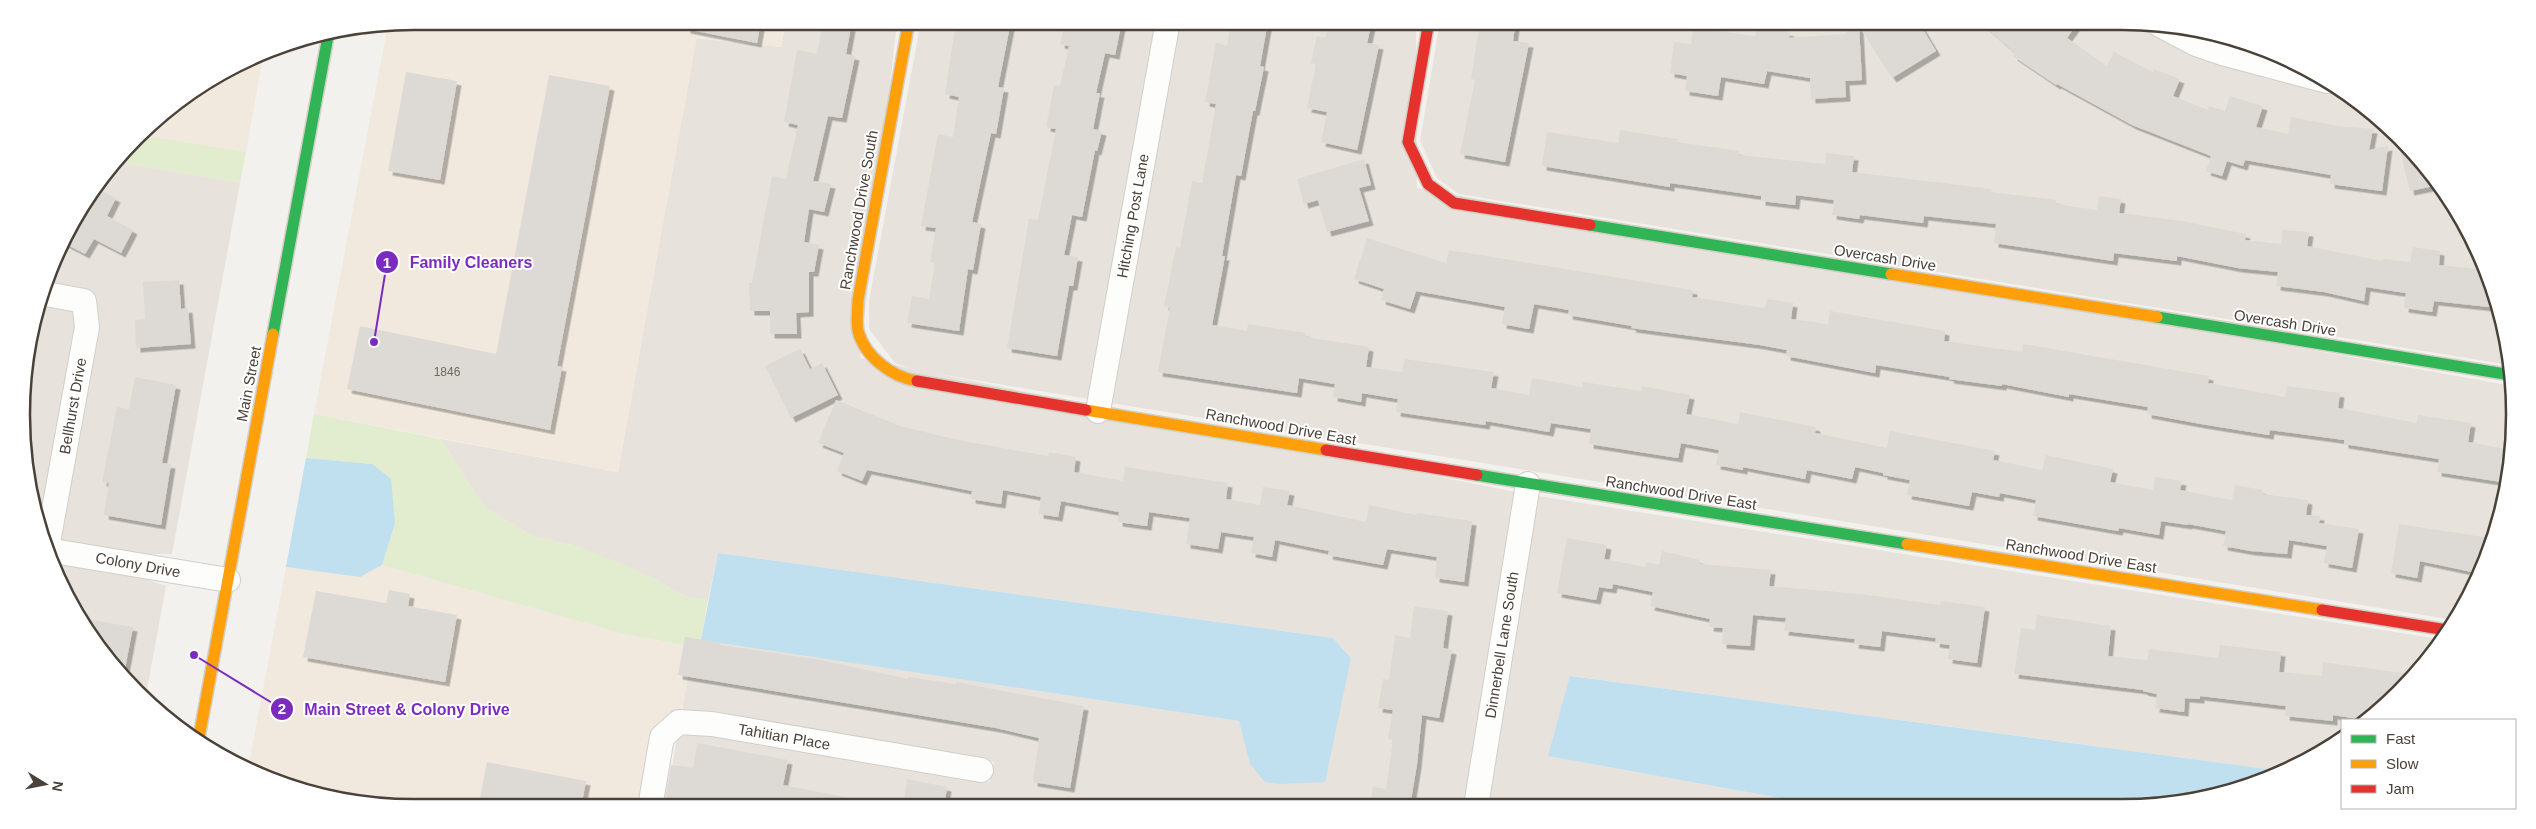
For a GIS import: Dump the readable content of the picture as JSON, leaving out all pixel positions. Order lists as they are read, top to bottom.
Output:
{
  "streets": {
    "street": [
      "Ranchwood Drive South",
      "Hitching Post Lane",
      "Overcash Drive",
      "Main Street",
      "Bellhurst Drive",
      "Ranchwood Drive East",
      "Colony Drive",
      "Dinnerbell Lane South",
      "Tahitian Place"
    ]
  },
  "crossings": [
    ["Ranchwood Drive South", "Ranchwood Drive East"],
    ["Hitching Post Lane", "Ranchwood Drive East"],
    ["Main Street", "Colony Drive"],
    ["Ranchwood Drive East", "Dinnerbell Lane South"]
  ],
  "places": ["Family Cleaners", "Main Street & Colony Drive"],
  "house_numbers": ["1846"],
  "legend": ["Fast", "Slow", "Jam"],
  "north": "right"
}
